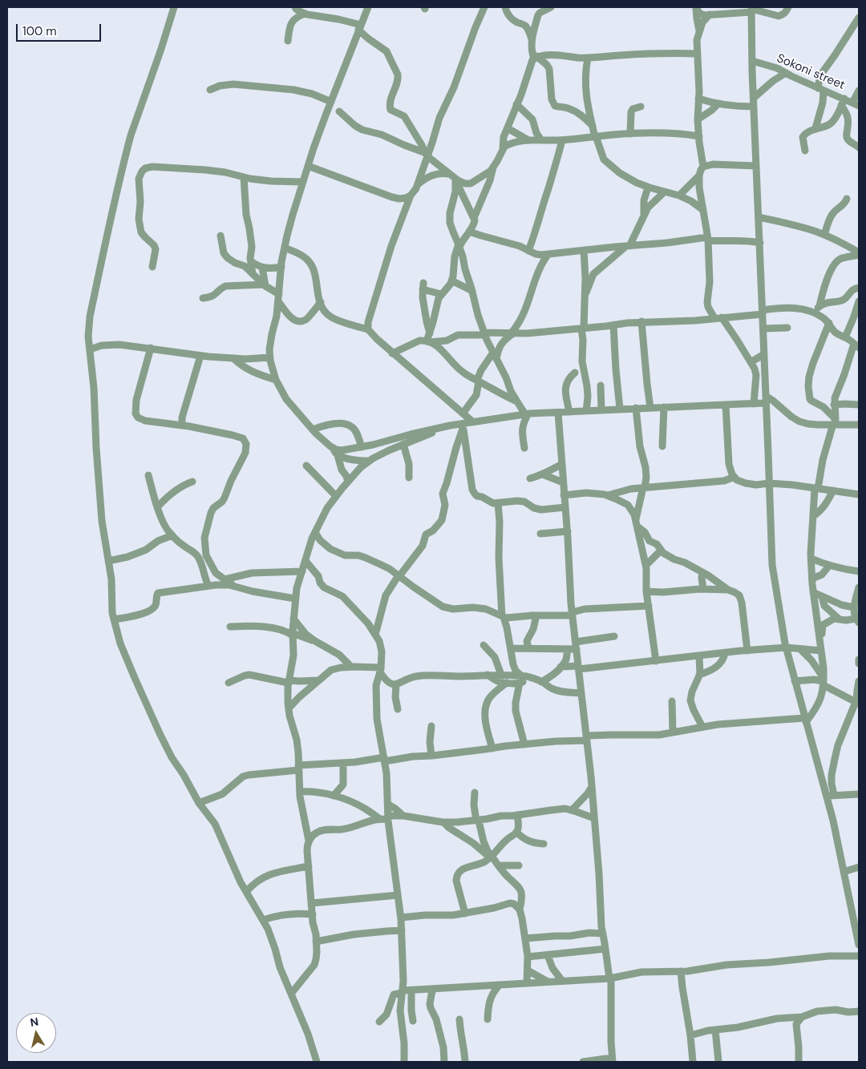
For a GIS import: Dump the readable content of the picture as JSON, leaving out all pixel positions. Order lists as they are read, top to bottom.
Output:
{
  "streets": {
    "street": ["Sokoni street"]
  },
  "scale_bar": "100 m",
  "north": "top"
}
